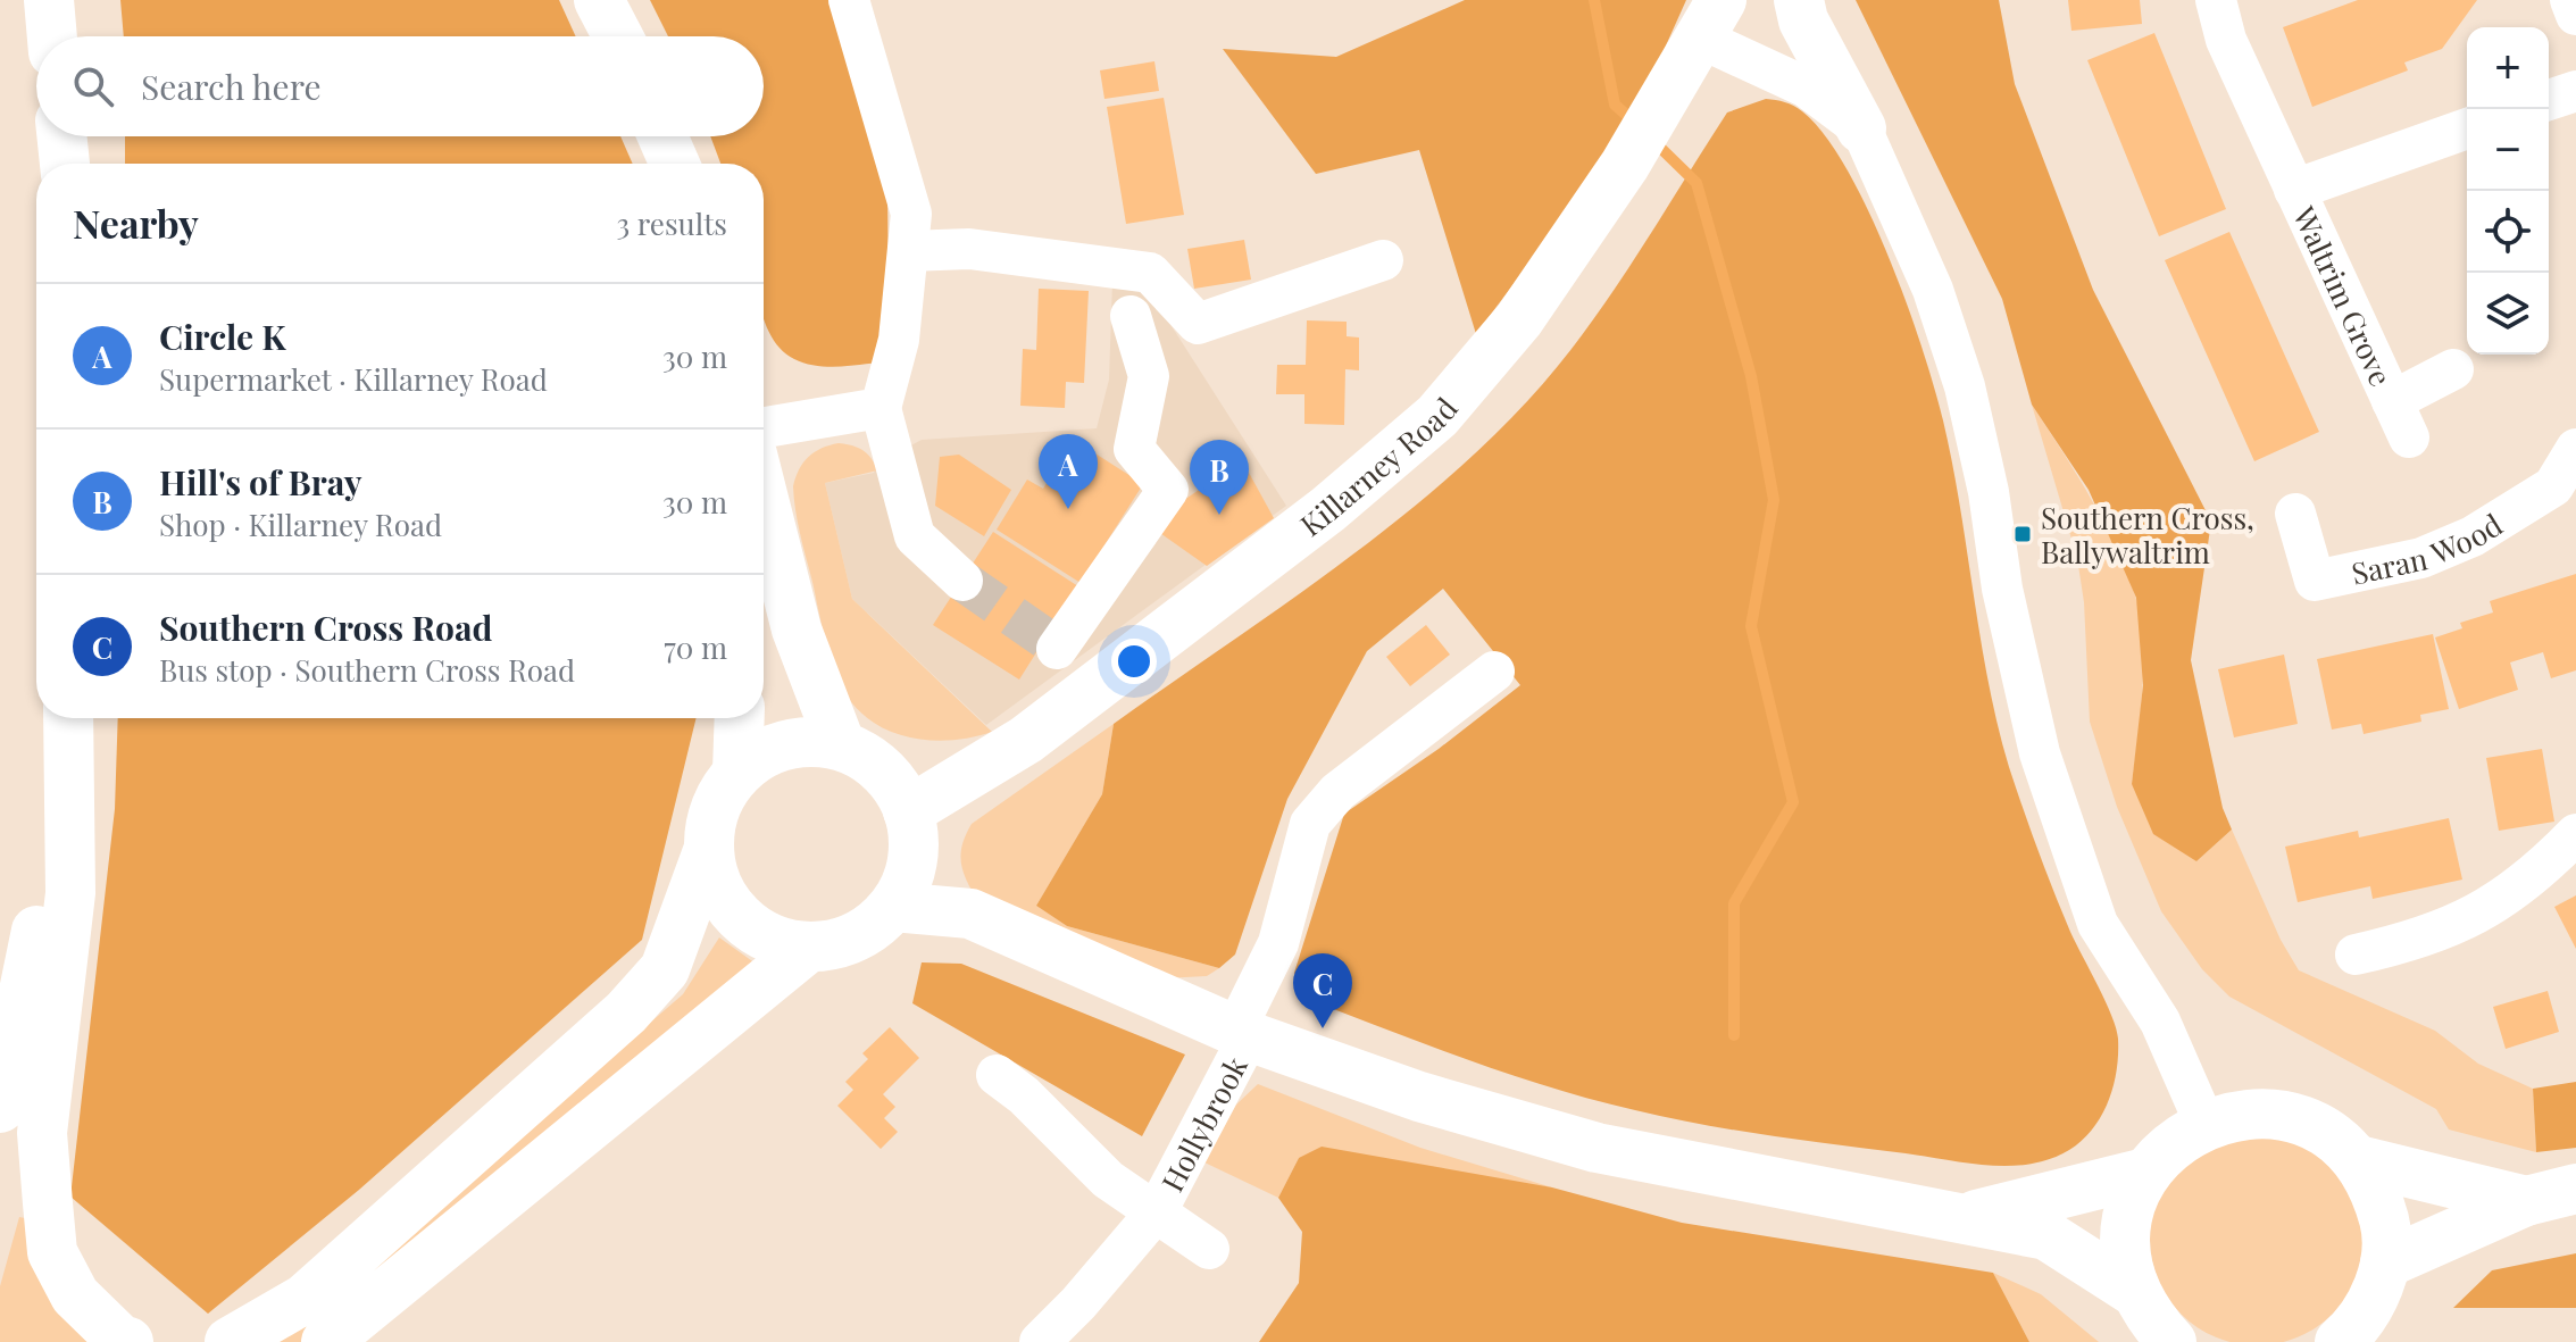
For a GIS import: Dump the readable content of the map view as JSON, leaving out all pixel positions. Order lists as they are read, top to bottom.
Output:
{
  "streets": {
    "main road": ["Killarney Road"],
    "street": ["Waltrim Grove", "Saran Wood", "Hollybrook"]
  },
  "places": {
    "transit": ["Southern Cross, Ballywaltrim"]
  },
  "page": {
    "map_buttons": ["+", "−"],
    "search": "Search here",
    "heading": ["Nearby", "3 results"],
    "list": [
      {
        "mark": "A",
        "name": "Circle K",
        "note": "Supermarket · Killarney Road",
        "value": "30 m"
      },
      {
        "mark": "B",
        "name": "Hill's of Bray",
        "note": "Shop · Killarney Road",
        "value": "30 m"
      },
      {
        "mark": "C",
        "name": "Southern Cross Road",
        "note": "Bus stop · Southern Cross Road",
        "value": "70 m"
      }
    ],
    "pins": ["A", "B", "C"]
  }
}
